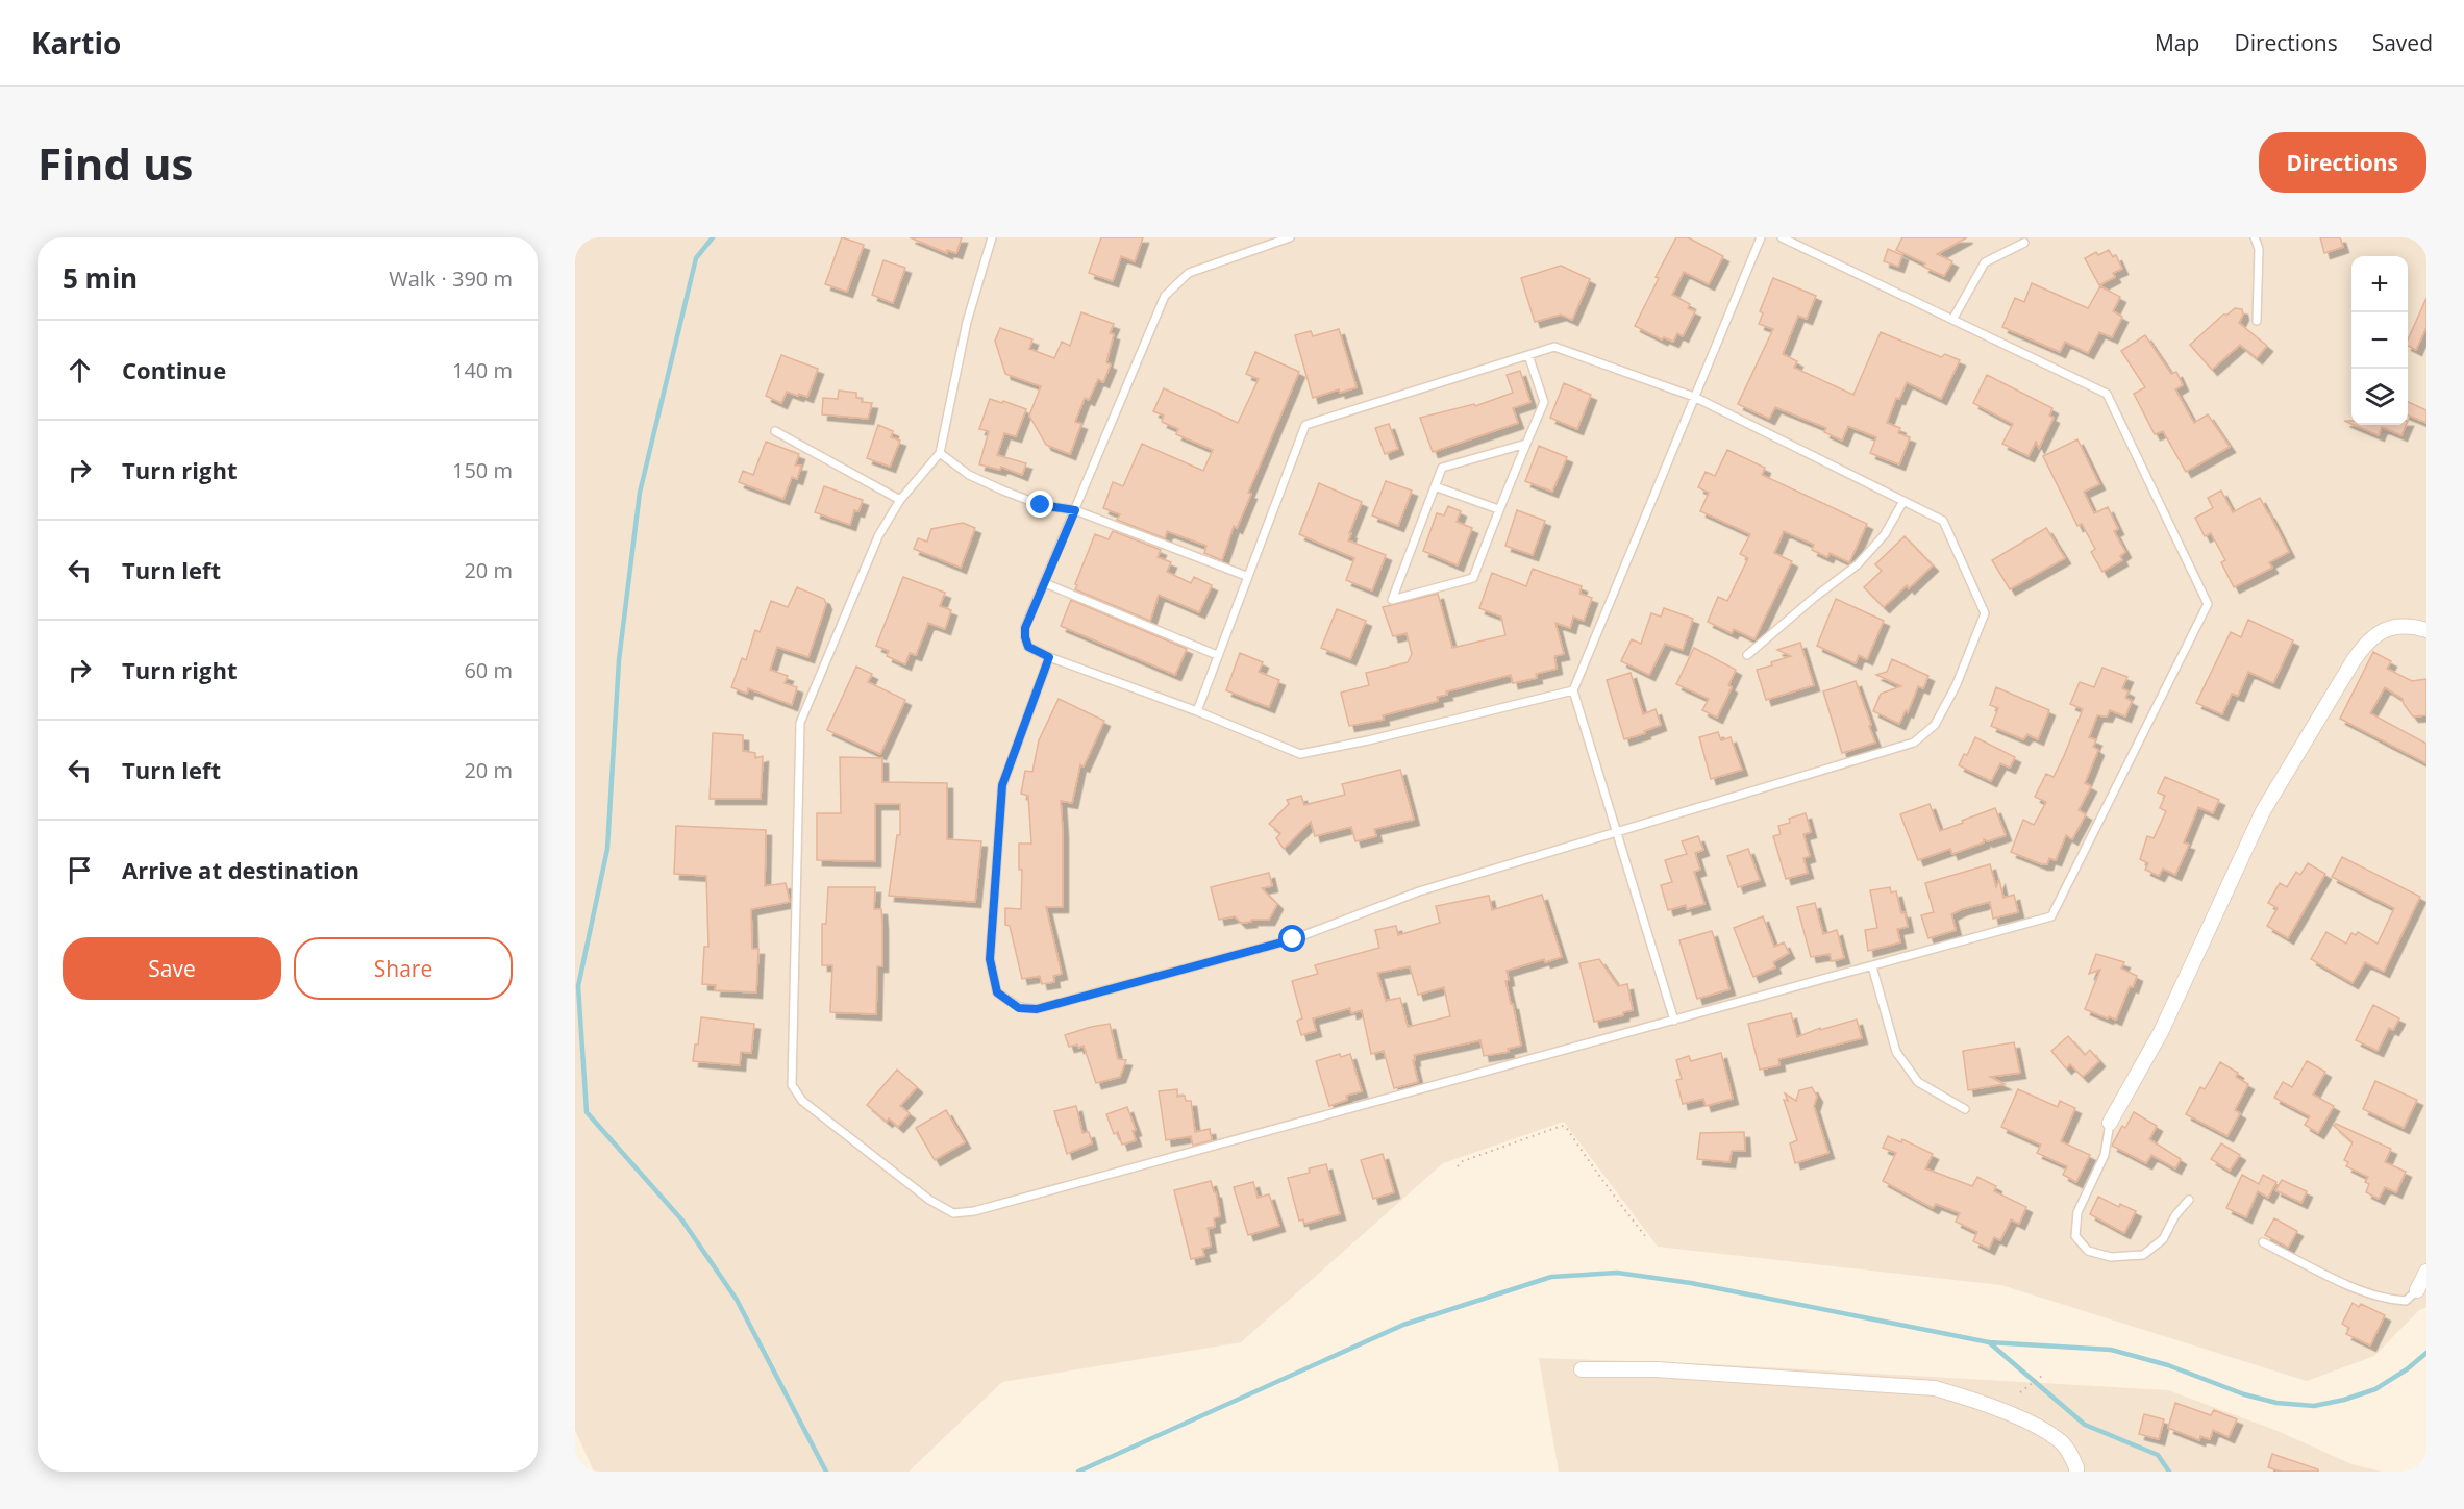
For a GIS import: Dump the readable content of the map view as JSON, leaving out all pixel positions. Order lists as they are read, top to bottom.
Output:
{
  "page": {
    "header": "Kartio",
    "nav": ["Map", "Directions", "Saved"],
    "buttons": [
      "Directions",
      ["Save", "Share"]
    ],
    "title": "Find us",
    "heading": ["5 min", "Walk · 390 m"],
    "map_buttons": ["+", "−"],
    "list": [
      ["Continue", "140 m"],
      ["Turn right", "150 m"],
      ["Turn left", "20 m"],
      ["Turn right", "60 m"],
      ["Turn left", "20 m"],
      "Arrive at destination"
    ]
  }
}
